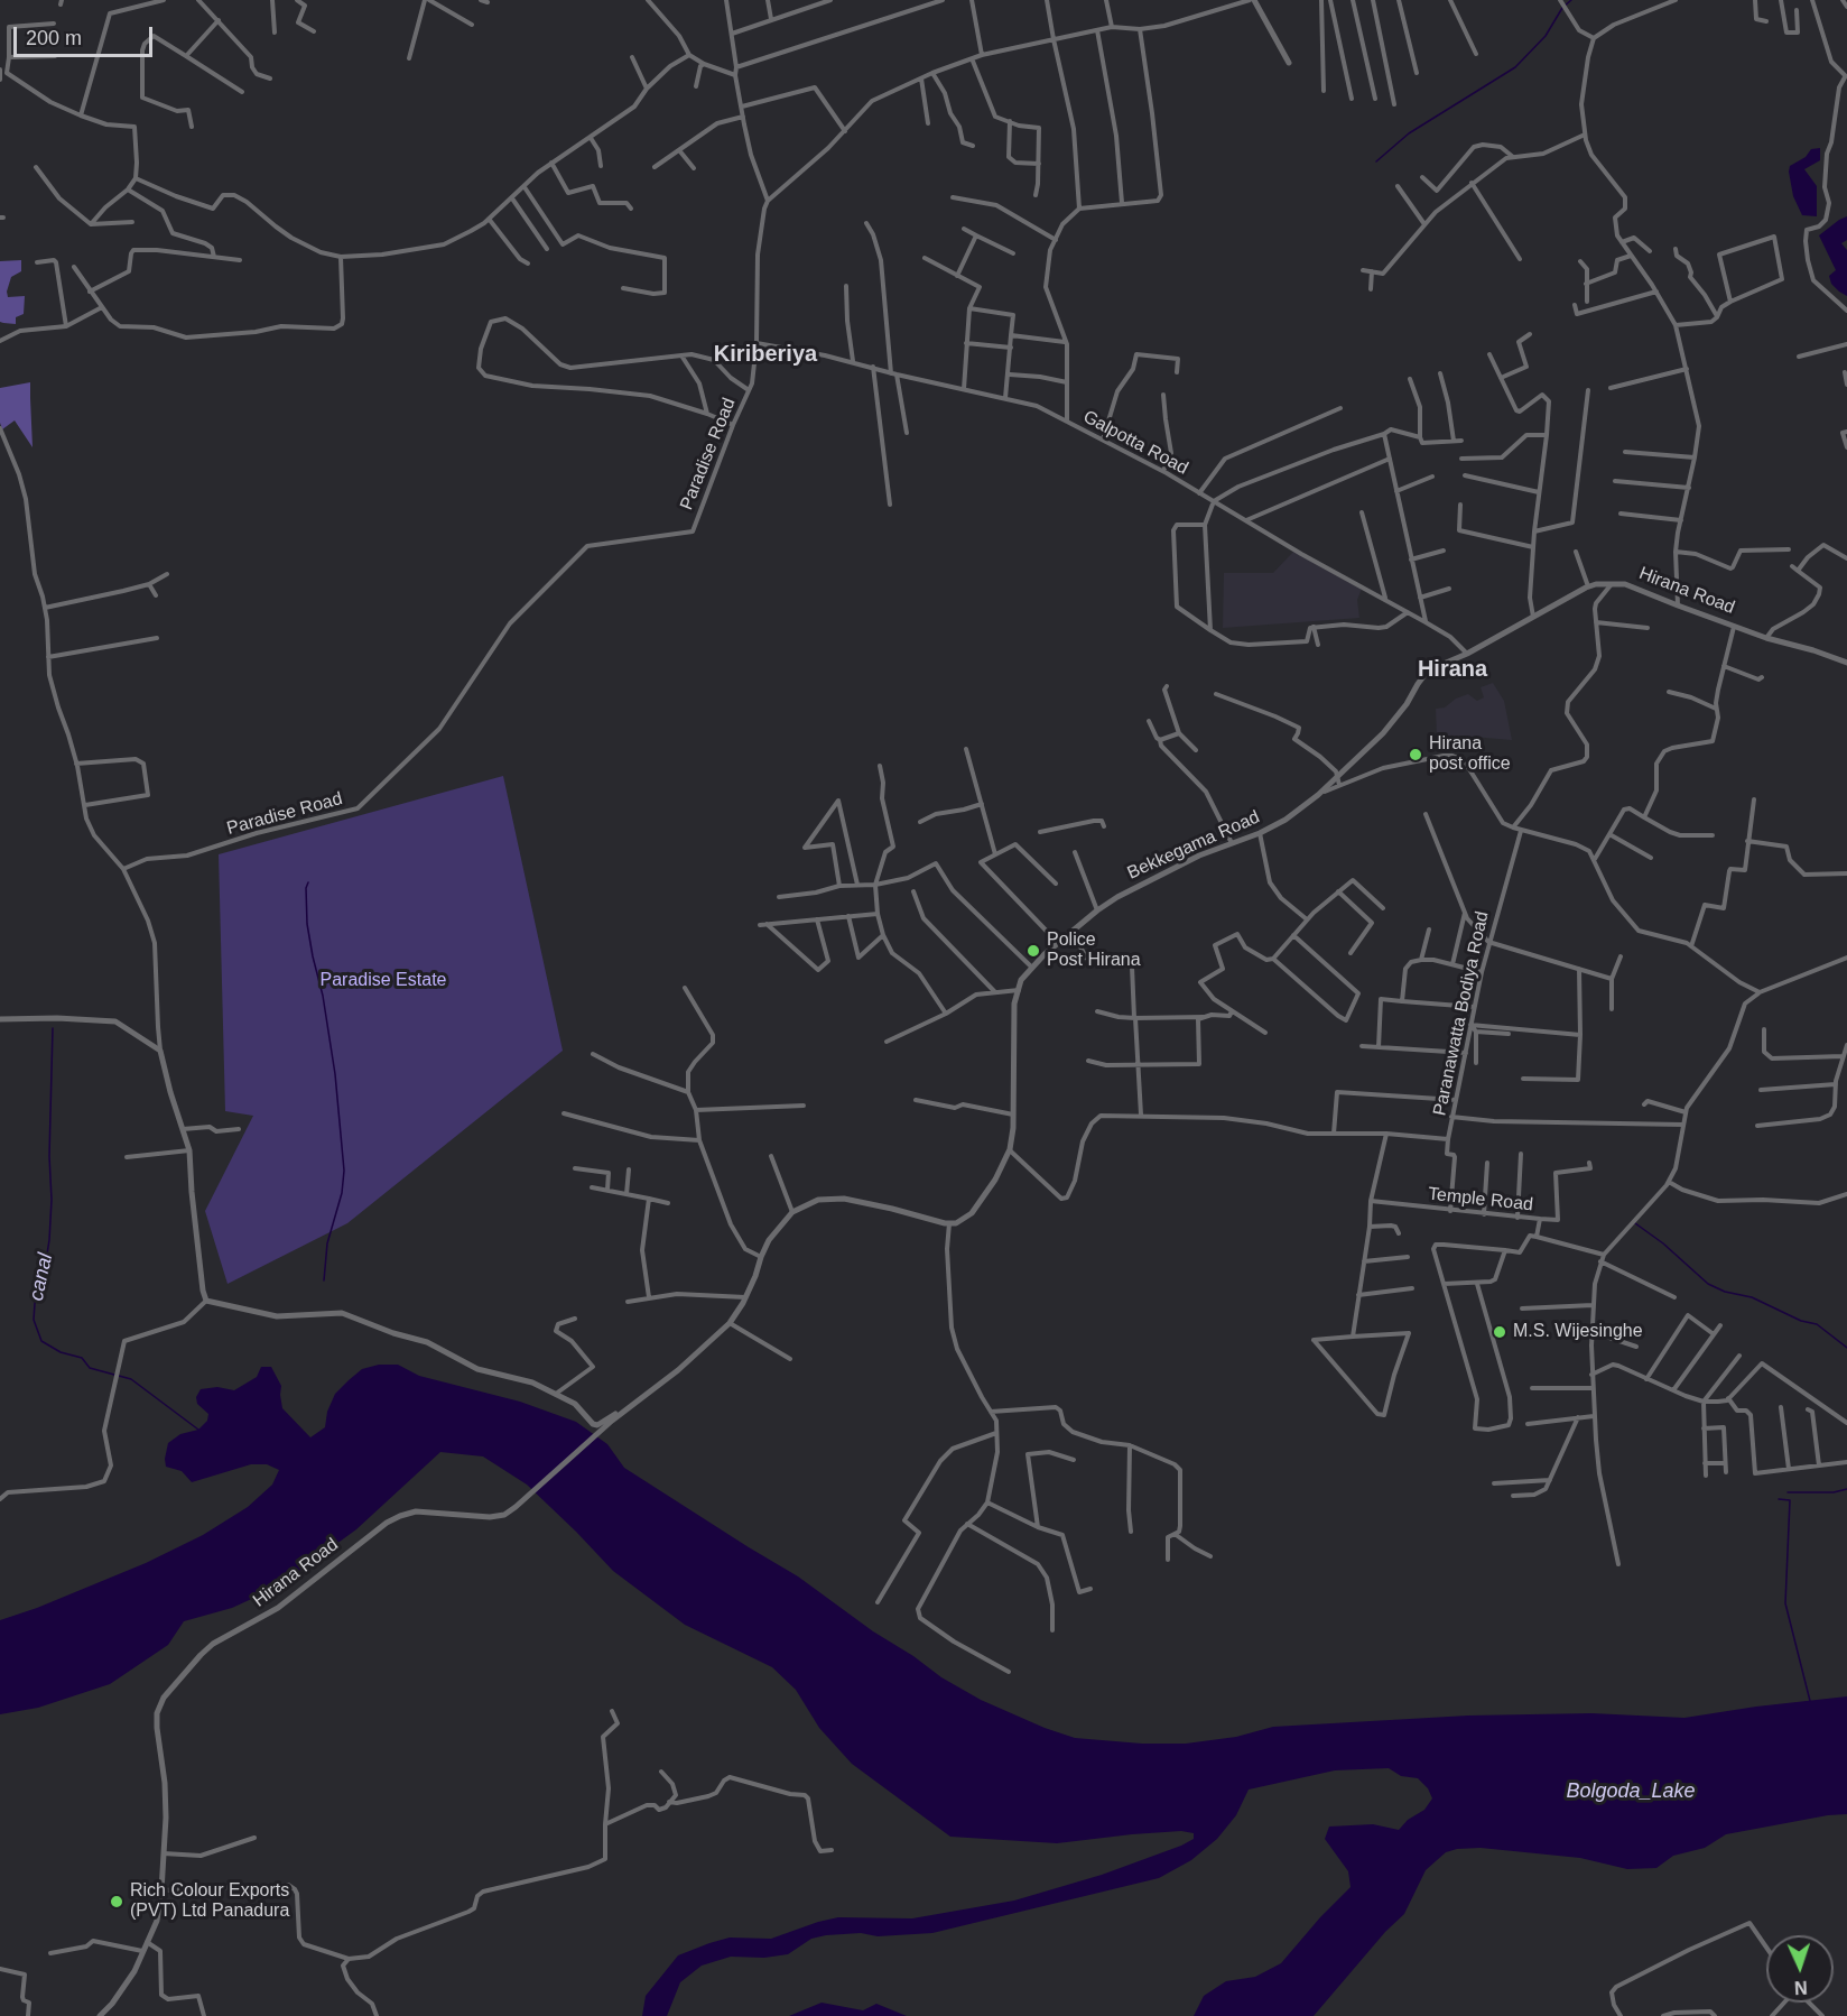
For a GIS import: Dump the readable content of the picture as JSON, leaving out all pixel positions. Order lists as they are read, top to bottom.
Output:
{
  "streets": {
    "street": [
      "Galpotta Road",
      "Paradise Road",
      "Hirana Road",
      "Bekkegama Road",
      "Paranawatta Bodiya Road",
      "Temple Road"
    ]
  },
  "crossings": [
    ["Galpotta Road", "Paradise Road"],
    ["Hirana Road", "Bekkegama Road"],
    ["Bekkegama Road", "Paranawatta Bodiya Road"]
  ],
  "districts": ["Kiriberiya", "Hirana"],
  "water": ["canal", "Bolgoda_Lake"],
  "parks": ["Paradise Estate"],
  "places": [
    "Hirana post office",
    "Police Post Hirana",
    "M.S. Wijesinghe",
    "Rich Colour Exports (PVT) Ltd Panadura"
  ],
  "scale_bar": "200 m",
  "north": "bottom"
}
